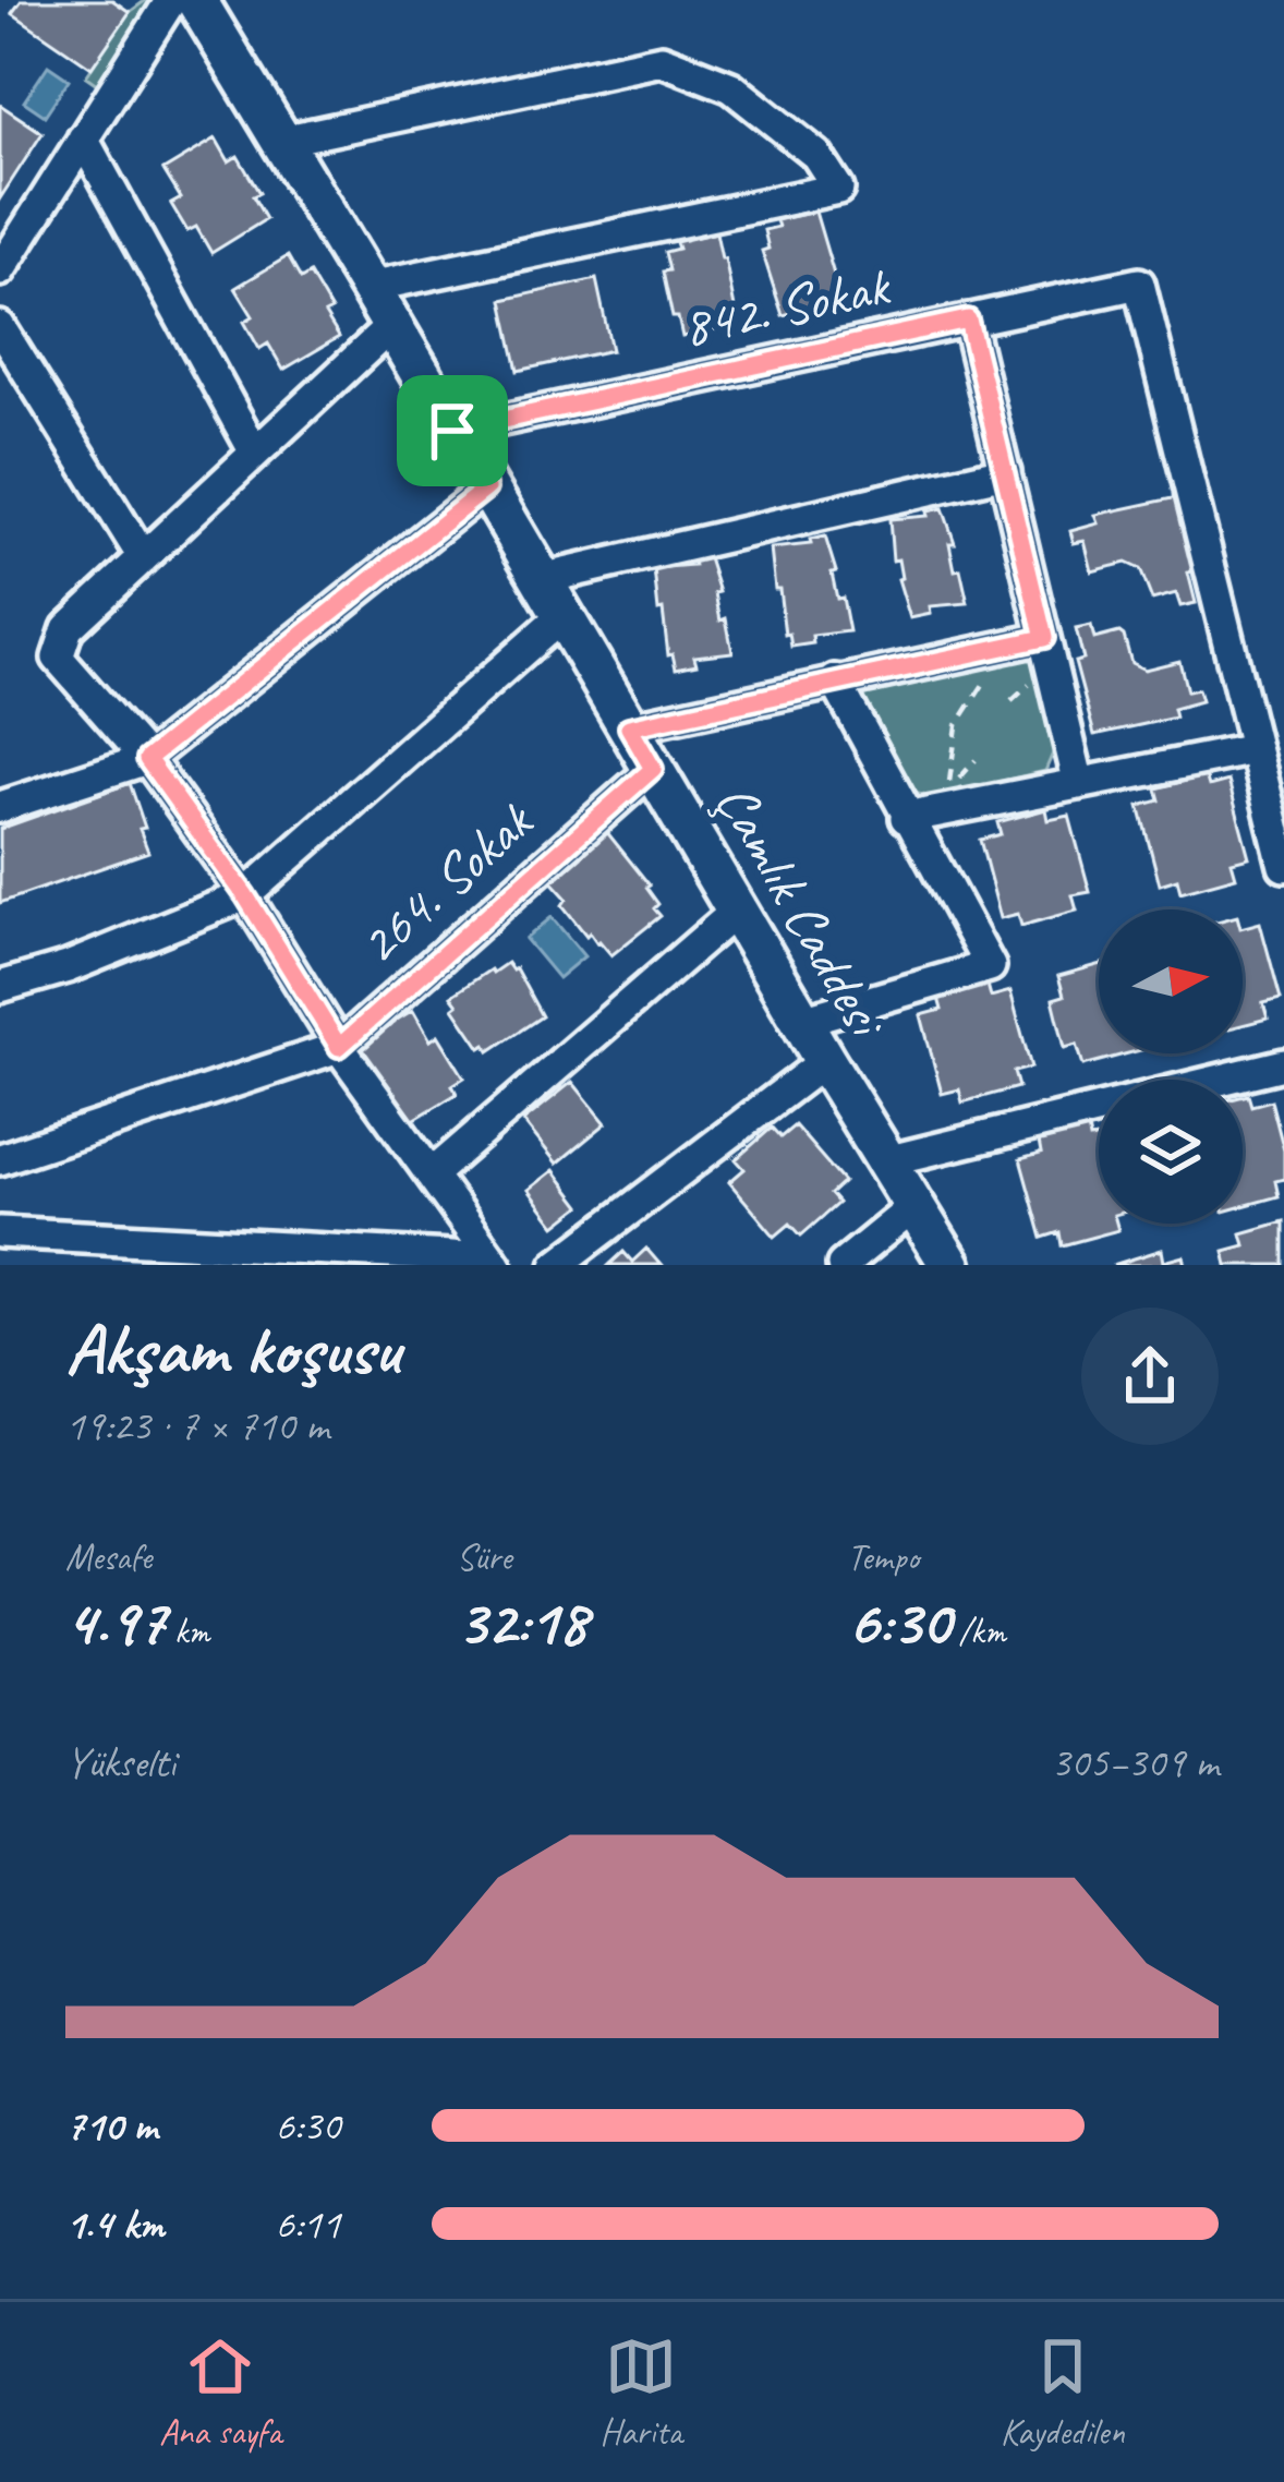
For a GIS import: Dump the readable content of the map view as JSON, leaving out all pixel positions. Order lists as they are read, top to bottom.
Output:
{
  "streets": {
    "main road": ["Çamlık Caddesi"],
    "street": ["842. Sokak", "264. Sokak"]
  },
  "crossings": [
    ["842. Sokak", "Çamlık Caddesi"],
    ["264. Sokak", "Çamlık Caddesi"]
  ],
  "north": "right",
  "page": {
    "heading": ["Akşam koşusu", "19:23 · 7 × 710 m"],
    "stats": [
      ["Mesafe", "4.97 km"],
      ["Süre", "32:18"],
      ["Tempo", "6:30 /km"]
    ],
    "chart": ["Yükselti", "305–309 m"],
    "list": [
      {
        "name": "710 m",
        "note": "6:30"
      },
      {
        "name": "1.4 km",
        "note": "6:11"
      }
    ],
    "tabs": ["Ana sayfa", "Harita", "Kaydedilen"]
  }
}
